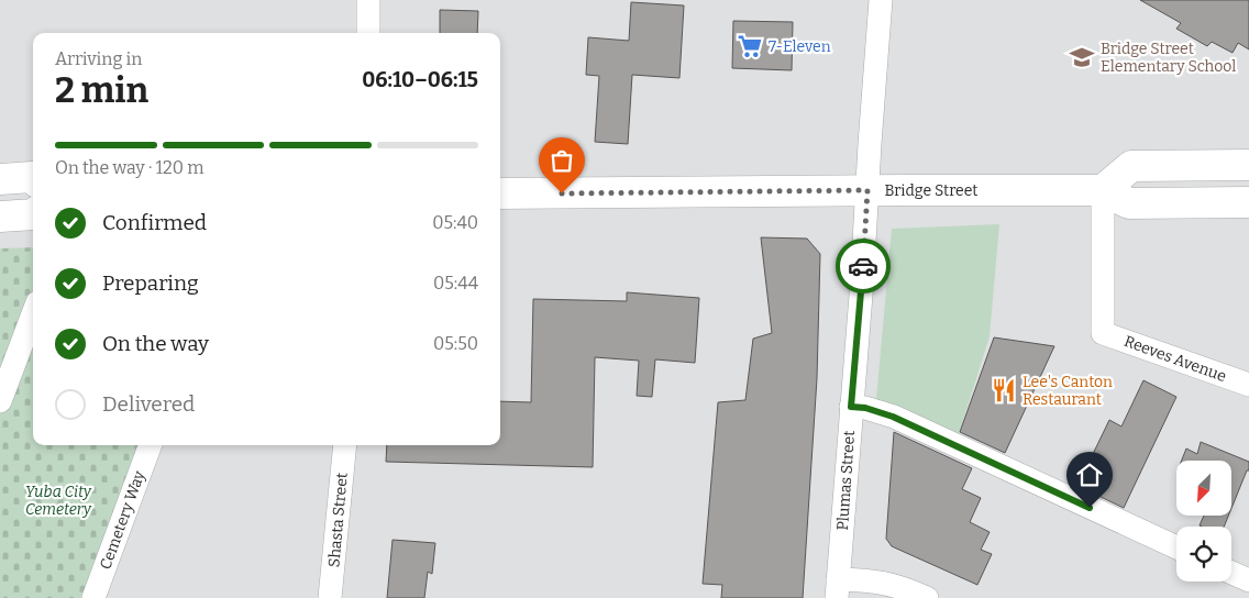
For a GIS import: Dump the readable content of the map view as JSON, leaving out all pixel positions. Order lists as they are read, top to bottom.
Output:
{
  "streets": {
    "main road": ["Bridge Street"],
    "street": [
      "Reeves Avenue",
      "Plumas Street",
      "Cemetery Way",
      "Shasta Street"
    ]
  },
  "crossings": [
    ["Bridge Street", "Reeves Avenue"],
    ["Bridge Street", "Plumas Street"]
  ],
  "parks": ["Yuba City Cemetery"],
  "places": {
    "supermarket": ["7-Eleven"],
    "school or university": ["Bridge Street Elementary School"],
    "restaurant": ["Lee's Canton Restaurant"]
  },
  "north": "bottom left",
  "page": {
    "heading": ["2 min", "Arriving in", "06:10–06:15"],
    "bar": "On the way · 120 m",
    "list": [
      ["Confirmed", "05:40"],
      ["Preparing", "05:44"],
      ["On the way", "05:50"],
      "Delivered"
    ]
  }
}
